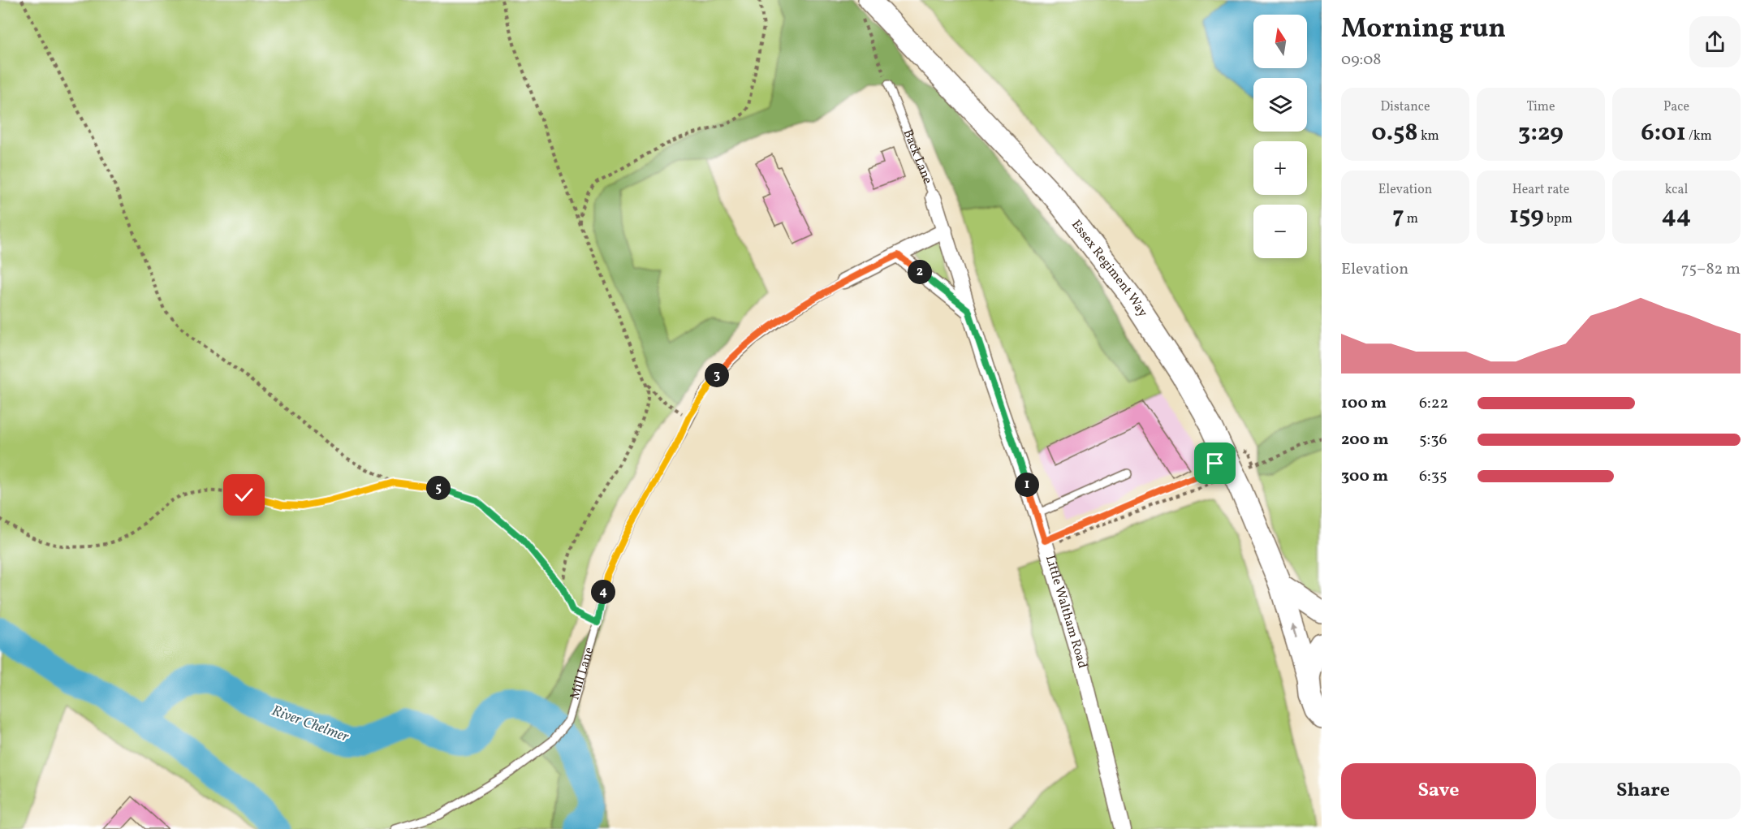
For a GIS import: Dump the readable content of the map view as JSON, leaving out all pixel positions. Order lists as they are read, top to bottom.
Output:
{
  "streets": {
    "main road": ["Essex Regiment Way"],
    "street": ["Back Lane", "Little Waltham Road", "Mill Lane"]
  },
  "crossings": [
    ["Back Lane", "Little Waltham Road"],
    ["Back Lane", "Mill Lane"],
    ["Little Waltham Road", "Mill Lane"]
  ],
  "water": ["River Chelmer"],
  "north": "top",
  "page": {
    "heading": ["Morning run", "09:08"],
    "map_buttons": ["+", "−"],
    "stats": [
      ["Distance", "0.58 km"],
      ["Time", "3:29"],
      ["Pace", "6:01 /km"],
      ["Elevation", "7 m"],
      ["Heart rate", "159 bpm"],
      ["kcal", "44"]
    ],
    "chart": ["Elevation", "75–82 m"],
    "pins": [
      "2",
      "3",
      "1",
      "5",
      "4"
    ],
    "list": [
      {
        "name": "100 m",
        "note": "6:22"
      },
      {
        "name": "200 m",
        "note": "5:36"
      },
      {
        "name": "300 m",
        "note": "6:35"
      }
    ],
    "buttons": ["Save", "Share"]
  }
}
